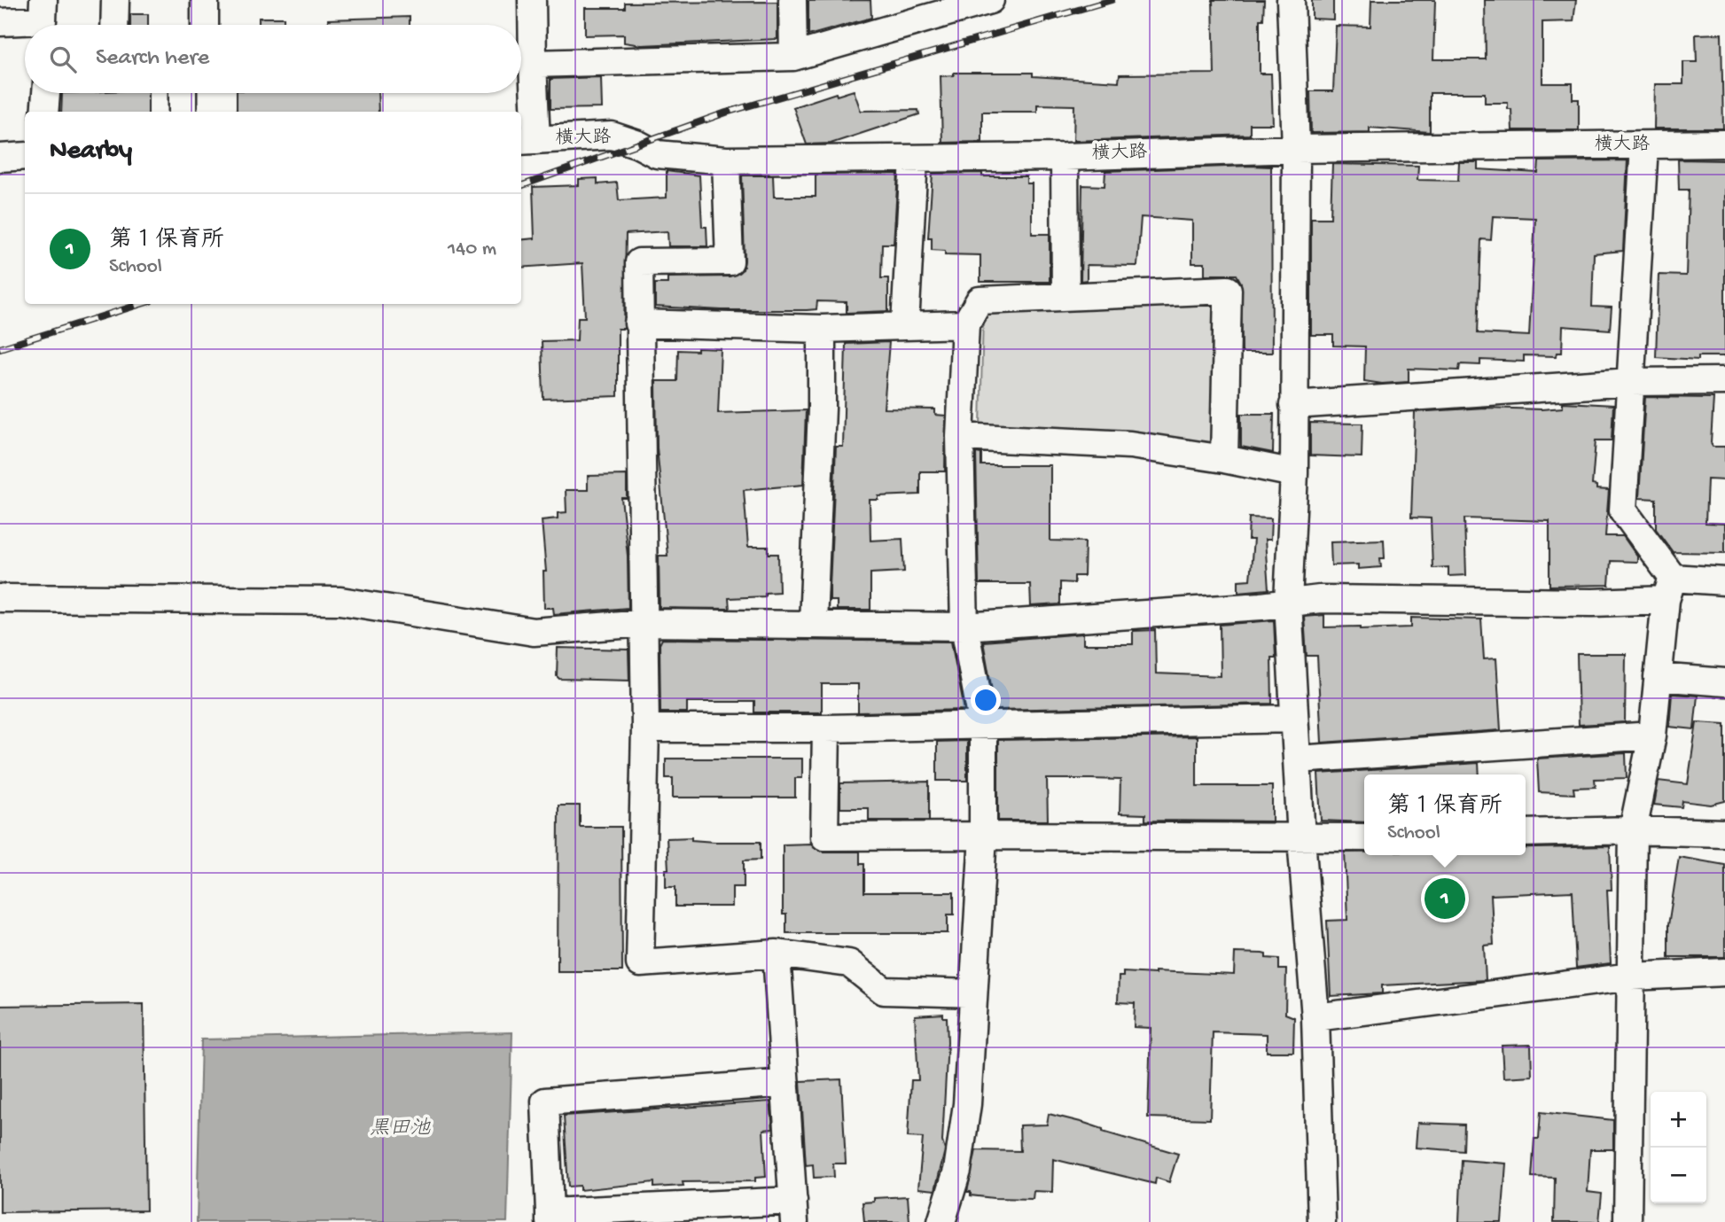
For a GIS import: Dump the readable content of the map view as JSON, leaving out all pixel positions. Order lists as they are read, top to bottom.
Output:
{
  "streets": {
    "street": ["横大路"]
  },
  "water": ["黒田池"],
  "page": {
    "search": "Search here",
    "heading": "Nearby",
    "list": [
      {
        "mark": "1",
        "name": "第１保育所",
        "note": "School",
        "value": "140 m"
      }
    ],
    "popup": ["第１保育所", "School"],
    "pins": "1",
    "map_buttons": ["+", "−"]
  }
}
